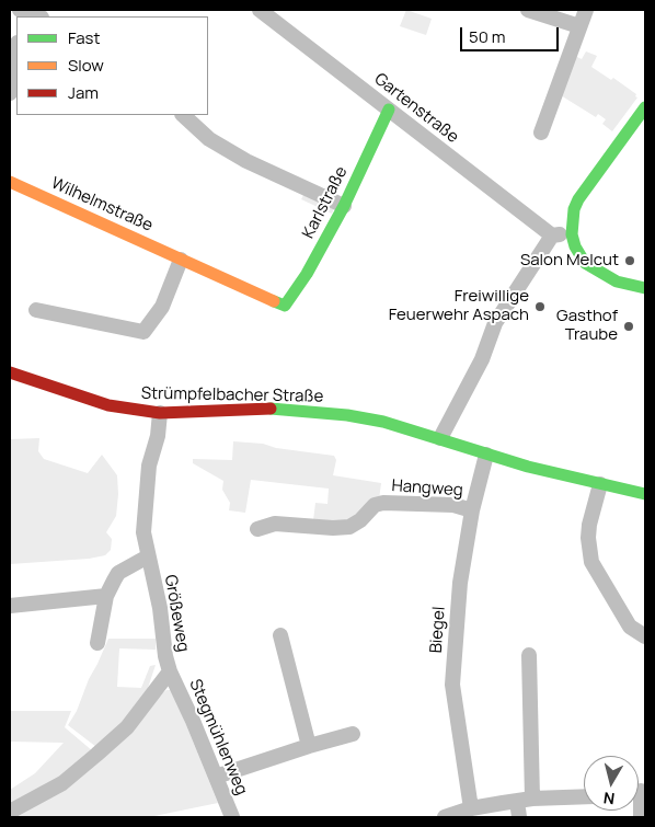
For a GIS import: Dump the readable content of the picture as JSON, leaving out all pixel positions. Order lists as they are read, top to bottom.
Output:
{
  "streets": {
    "street": [
      "Gartenstraße",
      "Karlstraße",
      "Wilhelmstraße",
      "Strümpfelbacher Straße",
      "Hangweg",
      "Größeweg",
      "Biegel",
      "Stegmühlenweg"
    ]
  },
  "crossings": [
    ["Gartenstraße", "Karlstraße"],
    ["Karlstraße", "Wilhelmstraße"],
    ["Strümpfelbacher Straße", "Größeweg"],
    ["Strümpfelbacher Straße", "Biegel"],
    ["Hangweg", "Biegel"],
    ["Größeweg", "Stegmühlenweg"]
  ],
  "places": ["Salon Melcut", "Freiwillige Feuerwehr Aspach", "Gasthof Traube"],
  "legend": ["Fast", "Slow", "Jam"],
  "scale_bar": "50 m",
  "north": "bottom"
}
